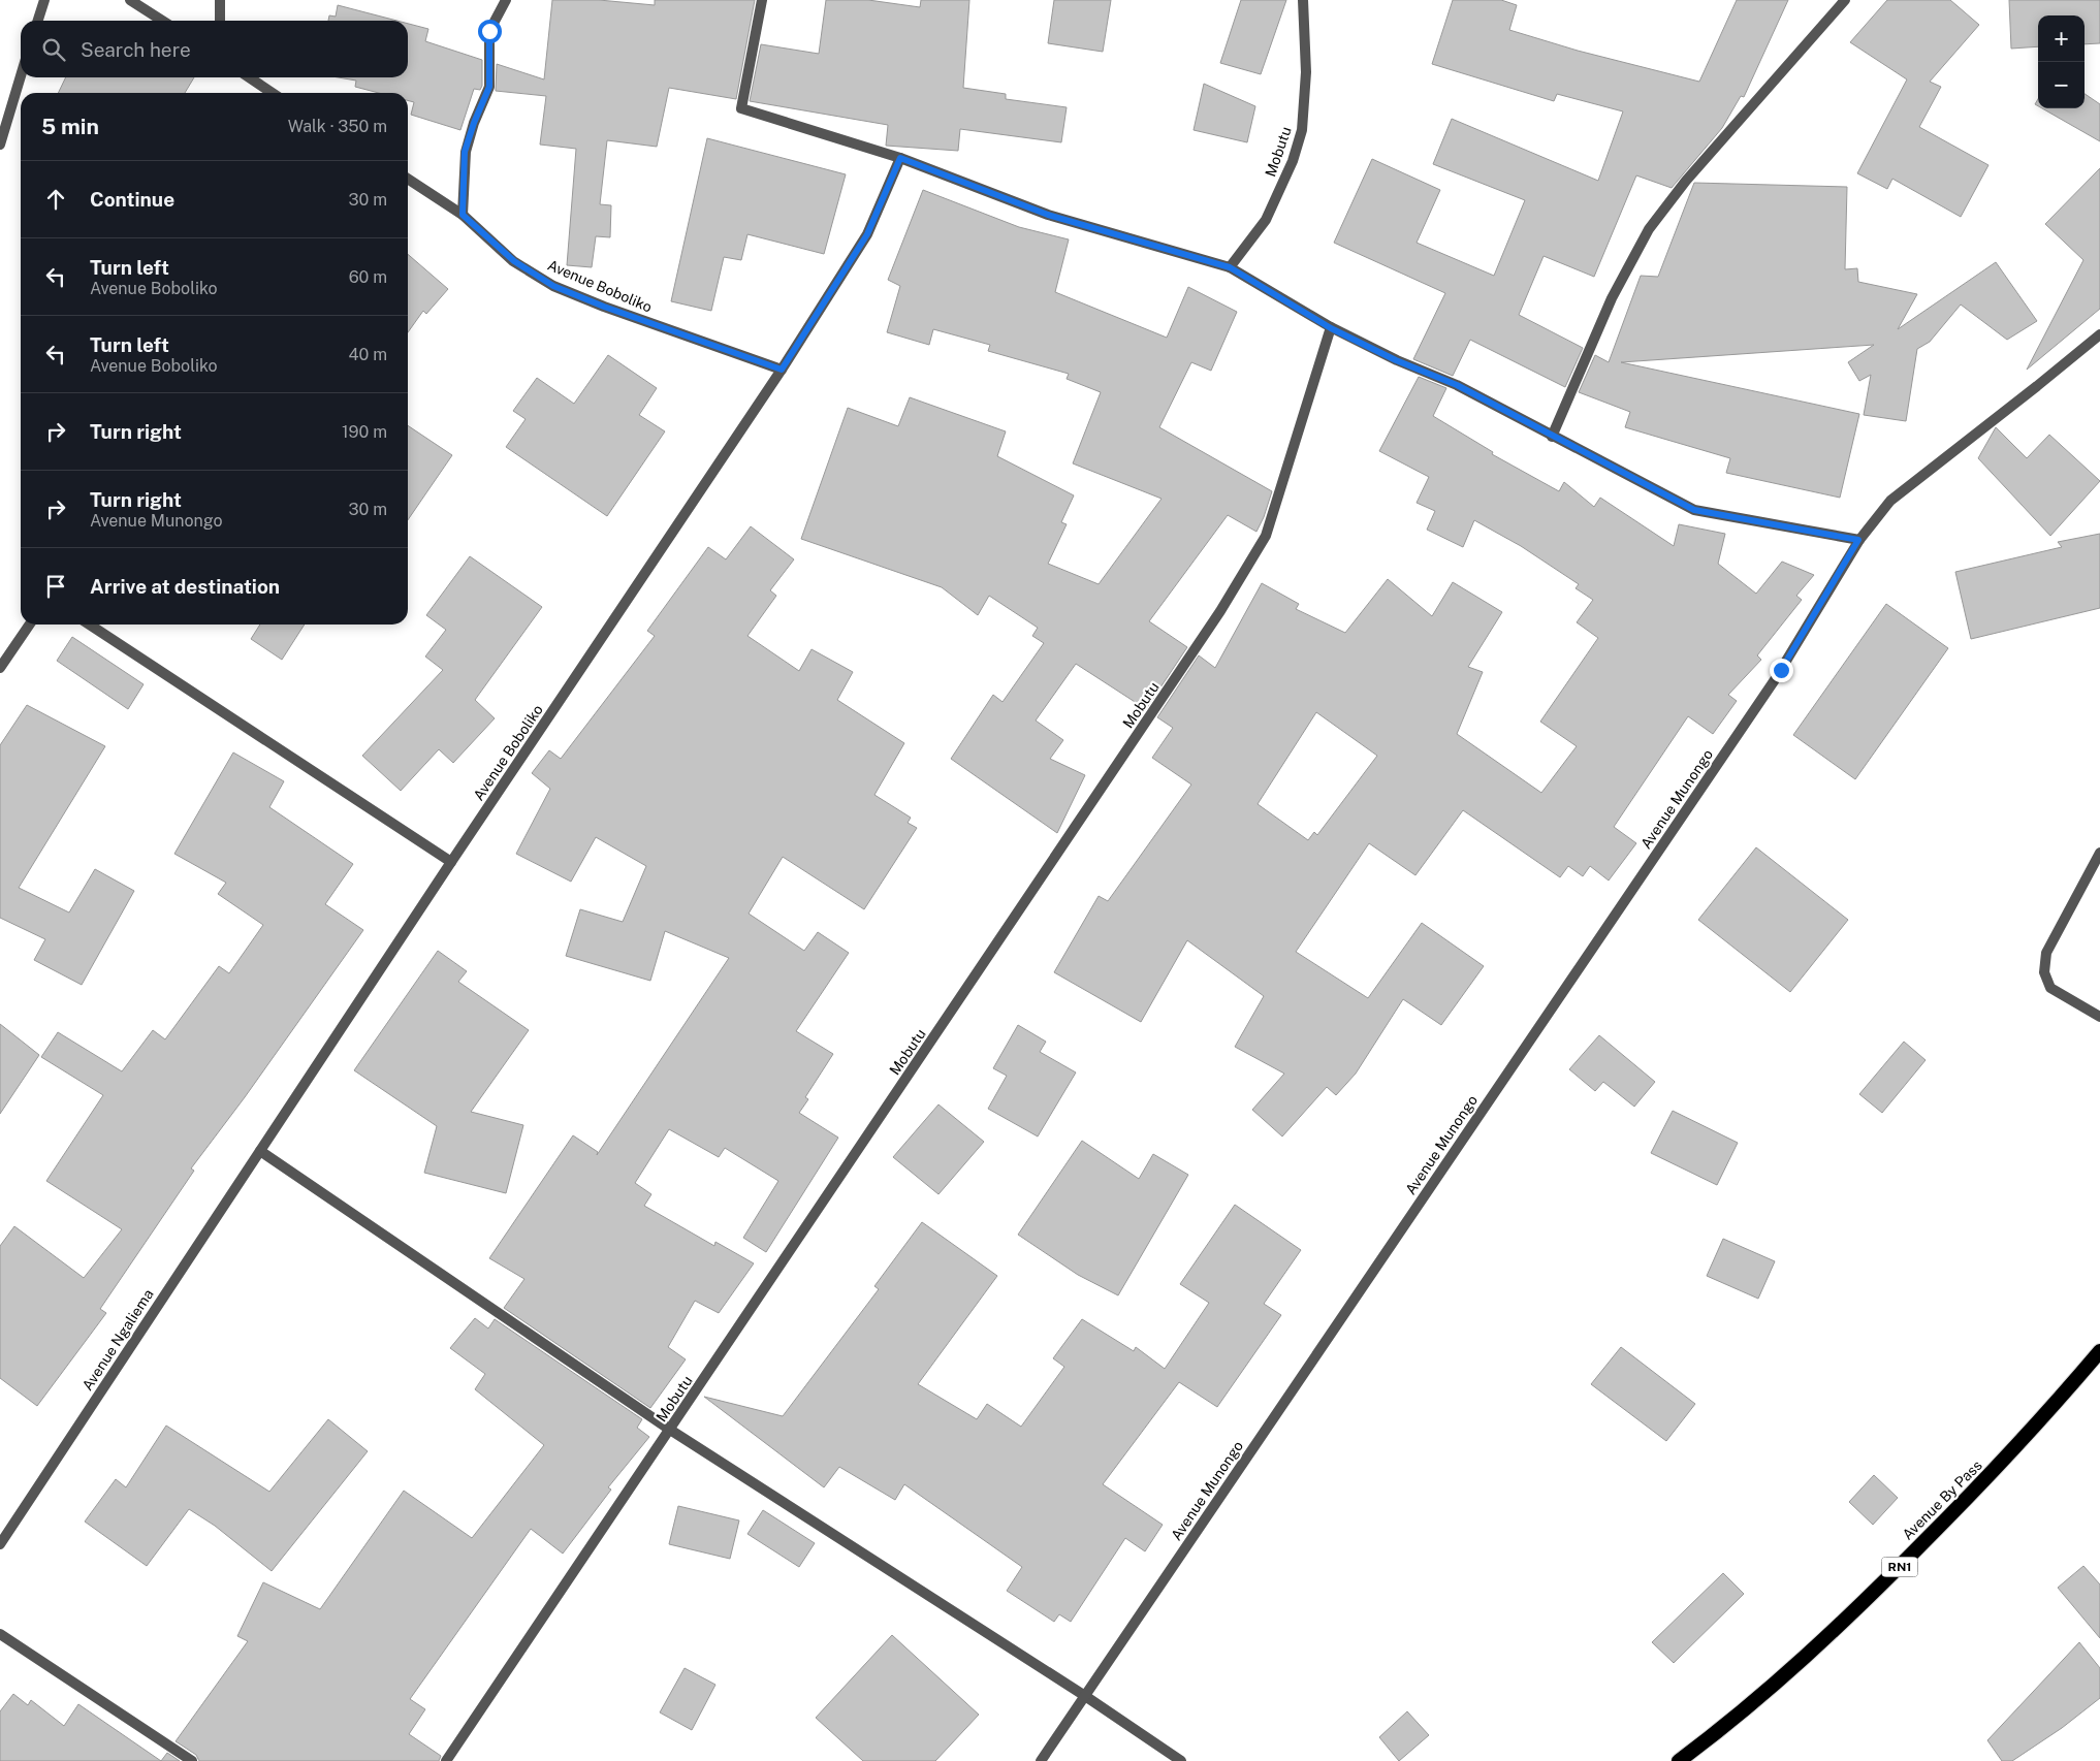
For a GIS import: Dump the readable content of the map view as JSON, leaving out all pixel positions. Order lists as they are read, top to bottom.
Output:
{
  "streets": {
    "highway": ["Avenue By Pass", "RN1"],
    "street": [
      "Mobutu",
      "Avenue Boboliko",
      "Avenue Munongo",
      "Avenue Ngaliema"
    ]
  },
  "crossings": [
    ["Avenue Boboliko", "Avenue Ngaliema"]
  ],
  "page": {
    "map_buttons": ["+", "−"],
    "search": "Search here",
    "heading": ["5 min", "Walk · 350 m"],
    "list": [
      ["Continue", "30 m"],
      ["Turn left", "Avenue Boboliko", "60 m"],
      ["Turn left", "Avenue Boboliko", "40 m"],
      ["Turn right", "190 m"],
      ["Turn right", "Avenue Munongo", "30 m"],
      "Arrive at destination"
    ]
  }
}
